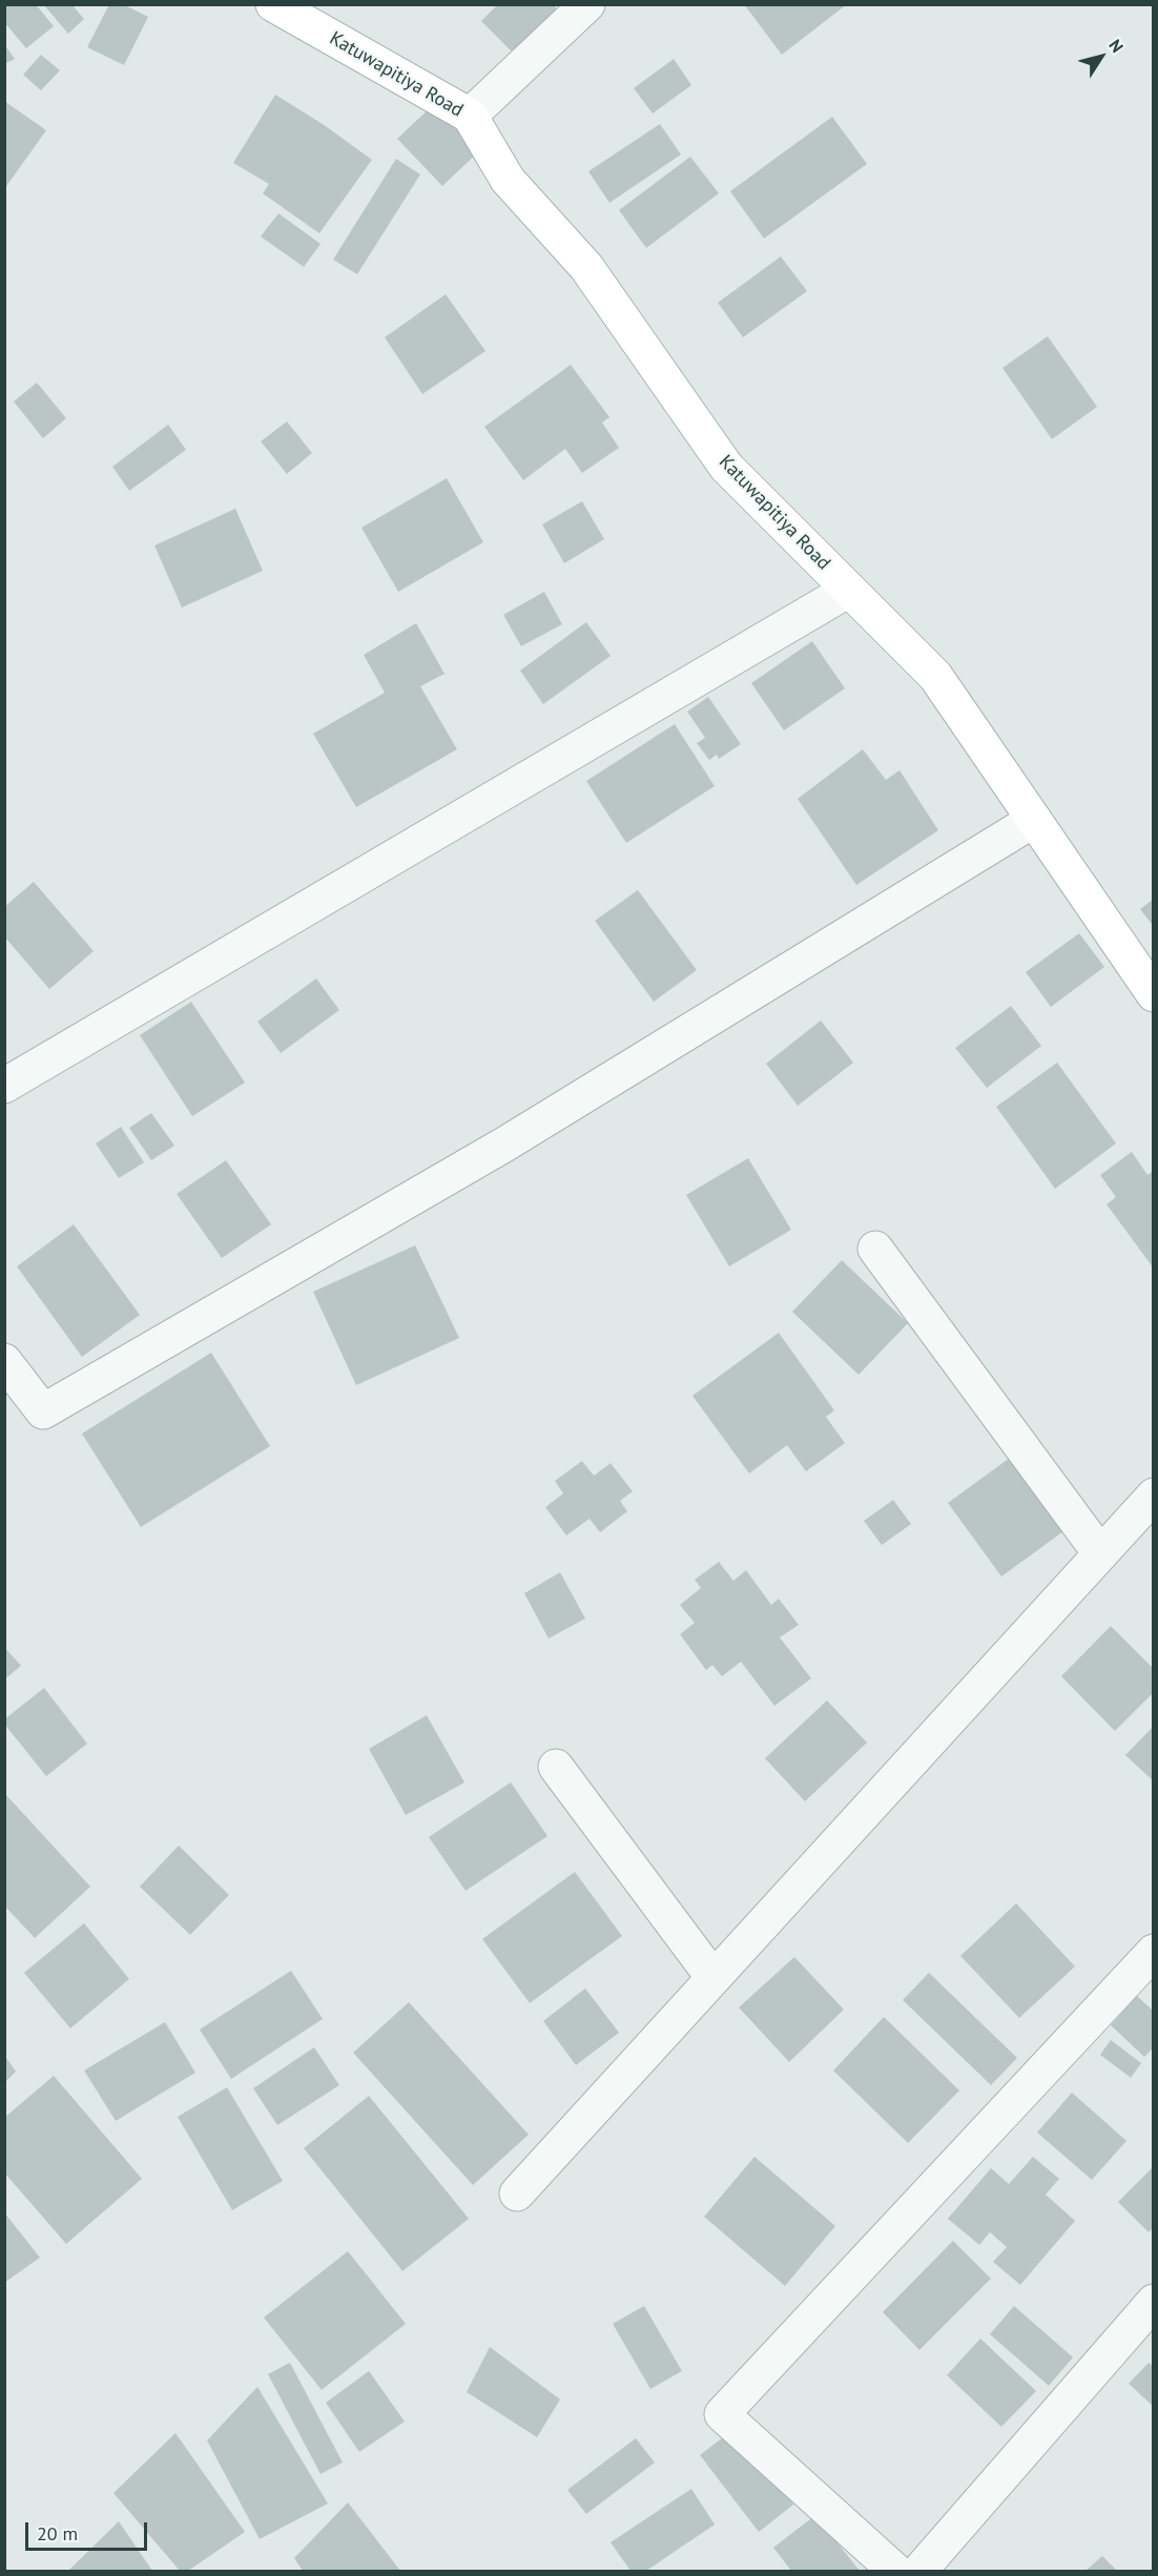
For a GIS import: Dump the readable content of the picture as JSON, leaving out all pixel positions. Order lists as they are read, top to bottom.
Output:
{
  "streets": {
    "street": ["Katuwapitiya Road"]
  },
  "scale_bar": "20 m",
  "north": "top right"
}
